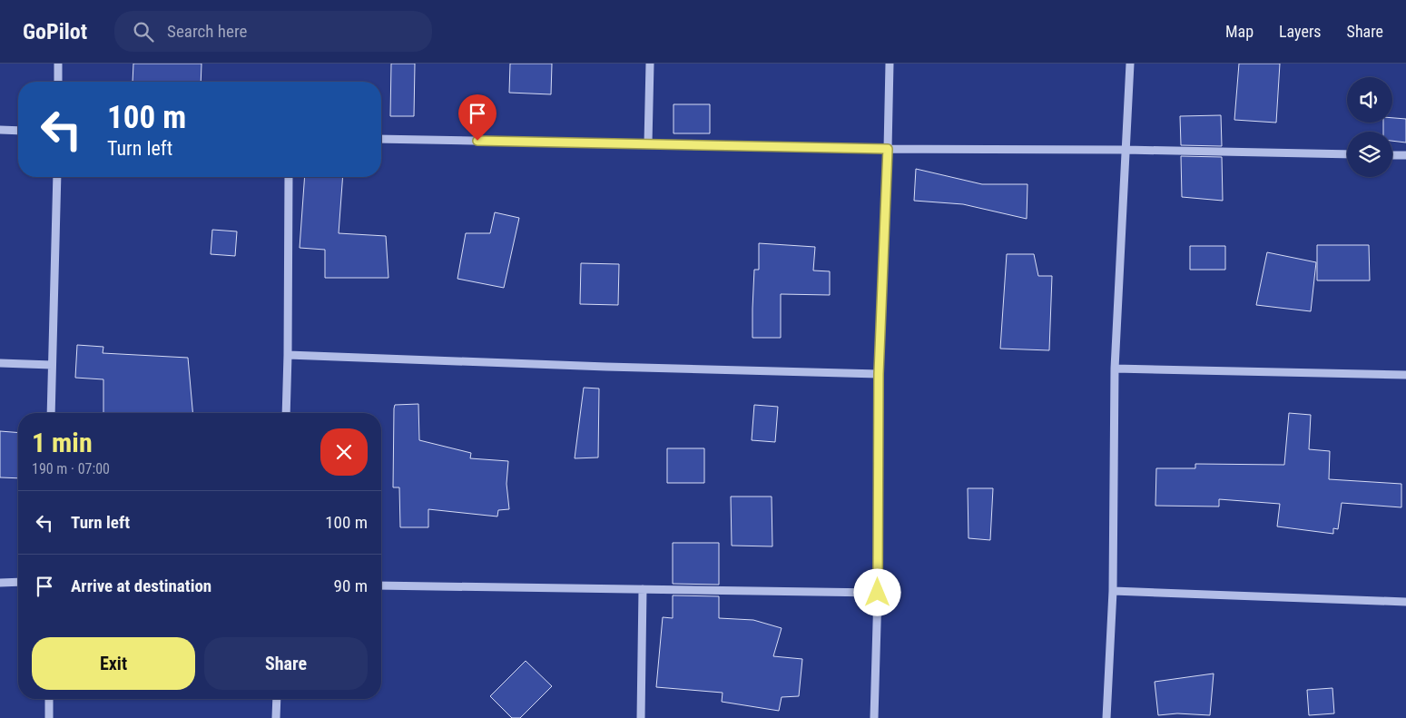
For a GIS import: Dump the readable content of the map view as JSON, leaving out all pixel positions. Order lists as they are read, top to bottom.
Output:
{
  "page": {
    "header": "GoPilot",
    "search": "Search here",
    "nav": ["Map", "Layers", "Share"],
    "turn": ["100 m", "Turn left"],
    "heading": ["1 min", "190 m · 07:00"],
    "list": [
      {
        "name": "Turn left",
        "value": "100 m"
      },
      {
        "name": "Arrive at destination",
        "value": "90 m"
      }
    ],
    "buttons": ["Exit", "Share"]
  }
}
